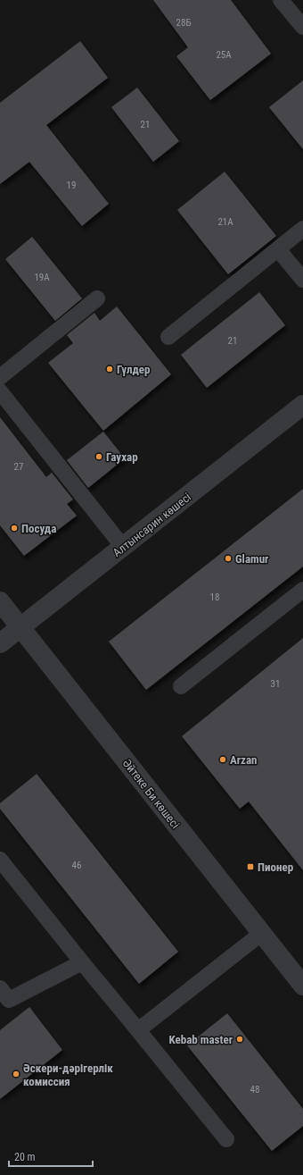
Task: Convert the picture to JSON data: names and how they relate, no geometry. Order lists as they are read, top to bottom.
{
  "streets": {
    "street": ["Алтынсарин көшесі", "Әйтеке Би көшесі"]
  },
  "crossings": [
    ["Алтынсарин көшесі", "Әйтеке Би көшесі"]
  ],
  "places": {
    "other": [
      "Гүлдер",
      "Гаухар",
      "Посуда",
      "Glamur",
      "Arzan",
      "Kebab master",
      "Әскери-дәрігерлік комиссия"
    ],
    "transit": ["Пионер"]
  },
  "house_numbers": [
    "28Б",
    "25А",
    "21",
    "19",
    "21А",
    "19А",
    "21",
    "27",
    "18",
    "31",
    "46",
    "48"
  ],
  "scale_bar": "20 m"
}
